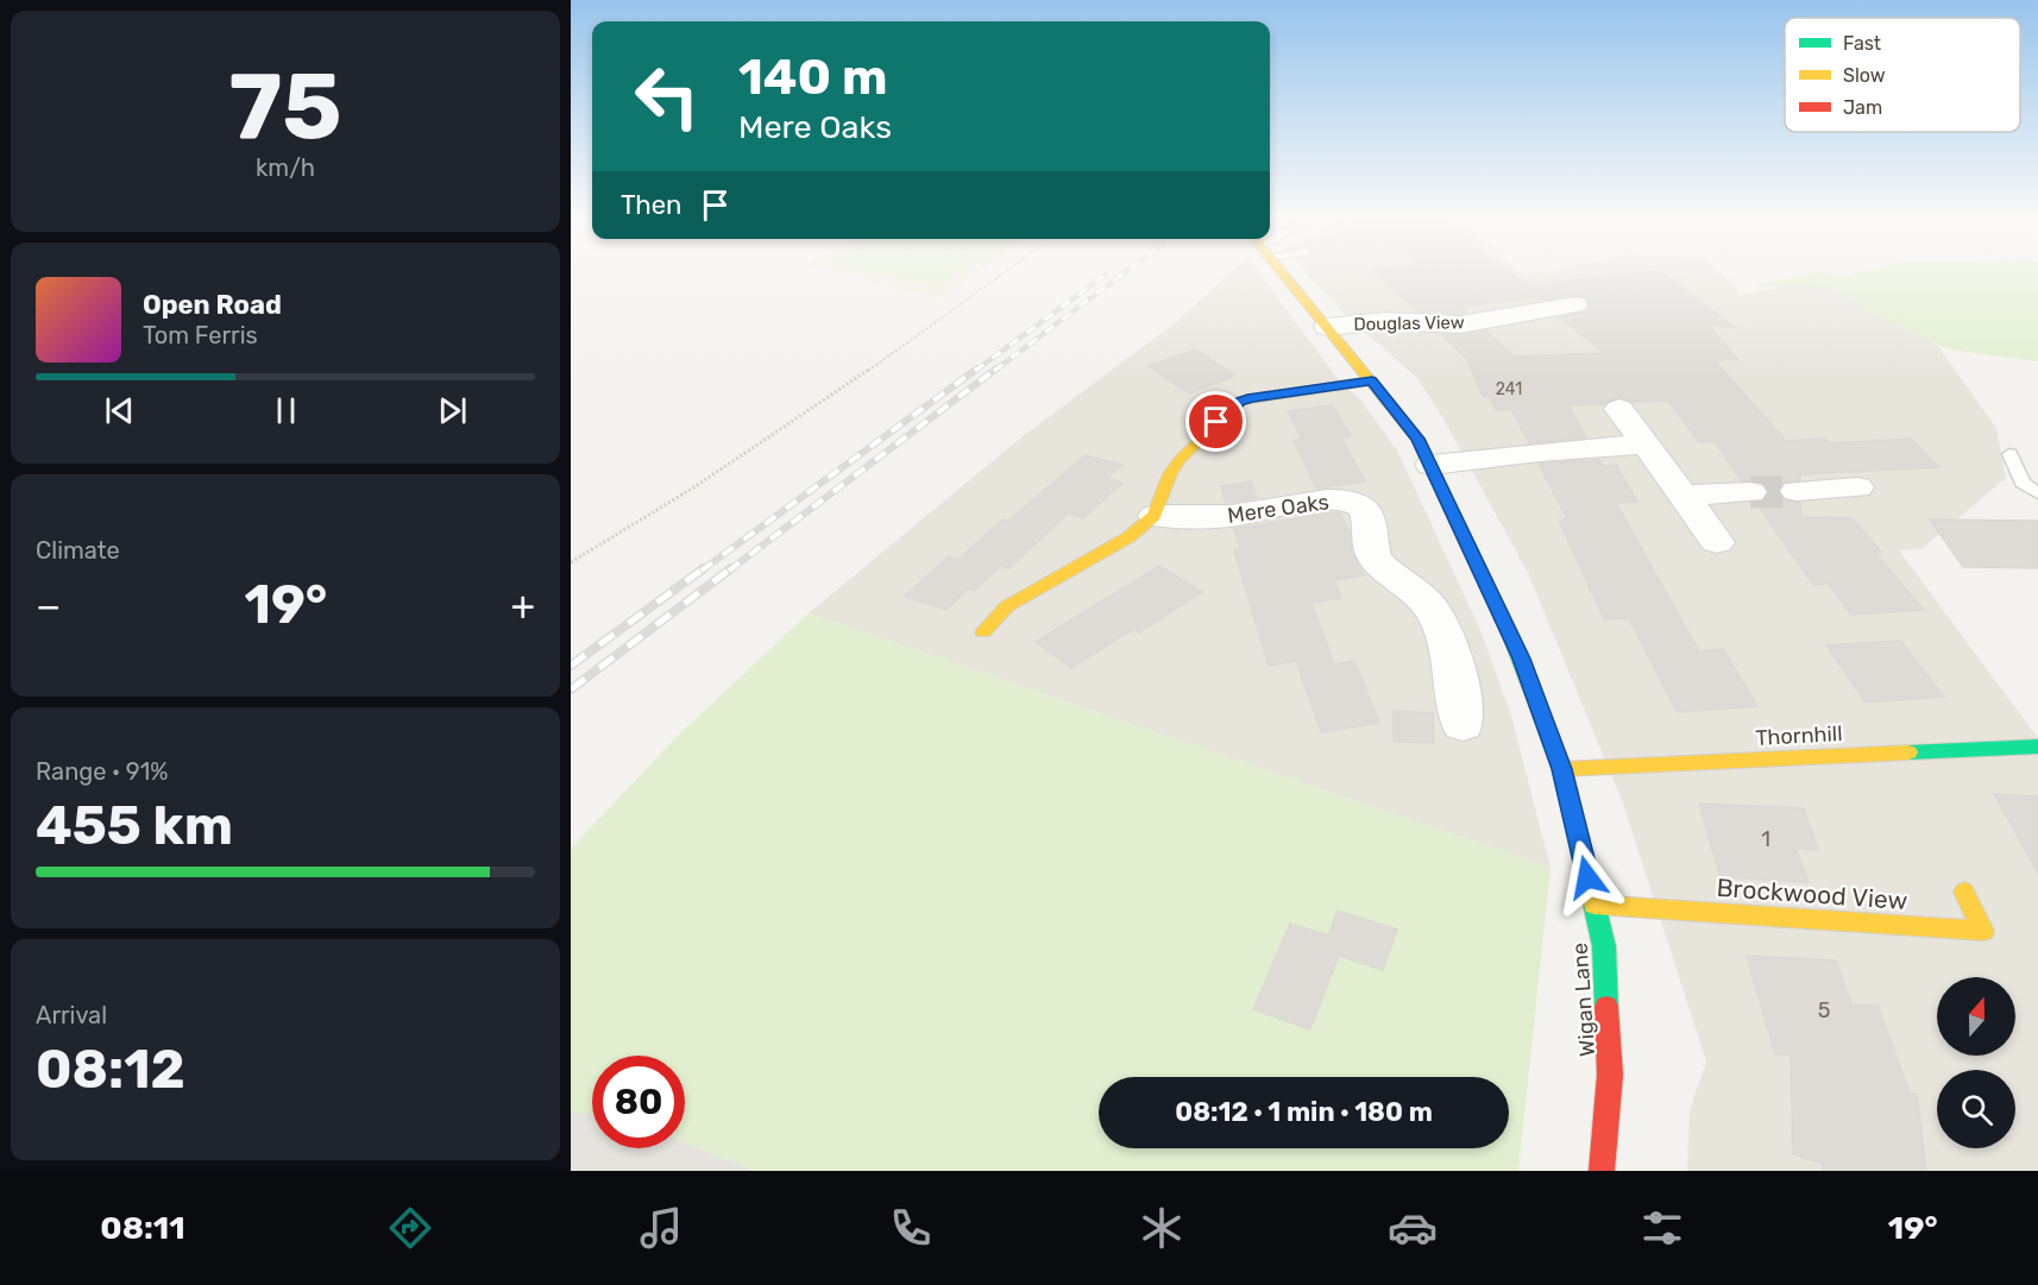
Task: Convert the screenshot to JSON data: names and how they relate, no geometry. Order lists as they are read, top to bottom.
{
  "streets": {
    "main road": ["Thornhill", "Brockwood View", "Wigan Lane"],
    "street": ["Douglas View", "Mere Oaks"]
  },
  "crossings": [
    ["Douglas View", "Wigan Lane"],
    ["Thornhill", "Wigan Lane"],
    ["Brockwood View", "Wigan Lane"]
  ],
  "house_numbers": ["241", "1", "5"],
  "legend": ["Fast", "Slow", "Jam"],
  "north": "top",
  "page": {
    "tile": [
      ["75", "km/h"],
      "Climate",
      ["Range · 91%", "455 km"],
      ["Arrival", "08:12"]
    ],
    "turn": ["140 m", "Mere Oaks"],
    "then": "Then",
    "song": ["Open Road", "Tom Ferris"],
    "heat": ["−", "19°", "+"],
    "limit": "80",
    "trip": "08:12 · 1 min · 180 m",
    "tabs": ["08:11", "19°"]
  }
}
